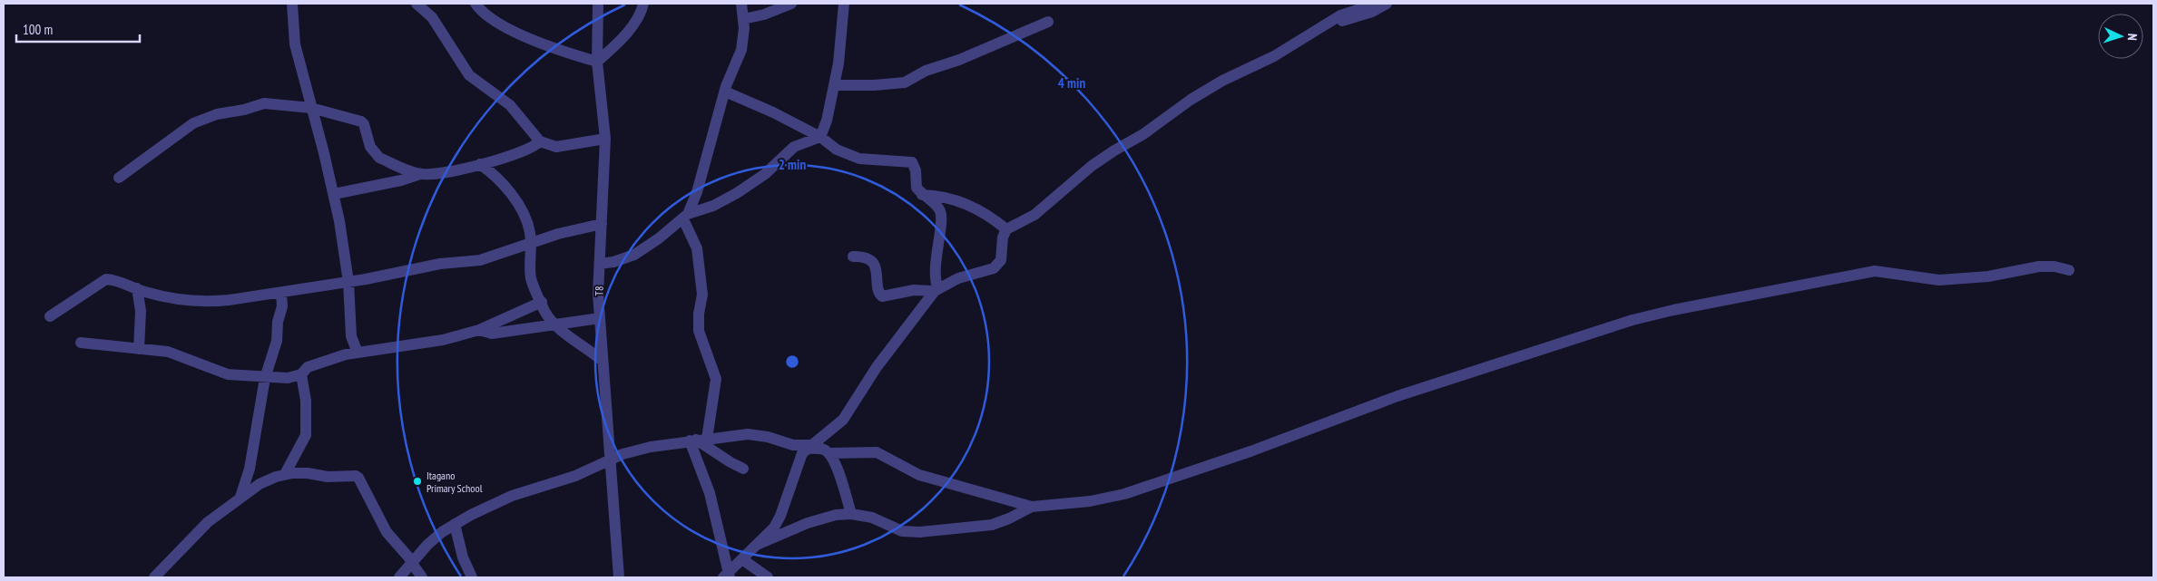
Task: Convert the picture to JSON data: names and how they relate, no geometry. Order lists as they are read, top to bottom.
{
  "streets": {
    "street": ["T8"]
  },
  "places": ["Itagano Primary School"],
  "scale_bar": "100 m",
  "north": "right",
  "rings": ["4 min", "2 min"]
}
